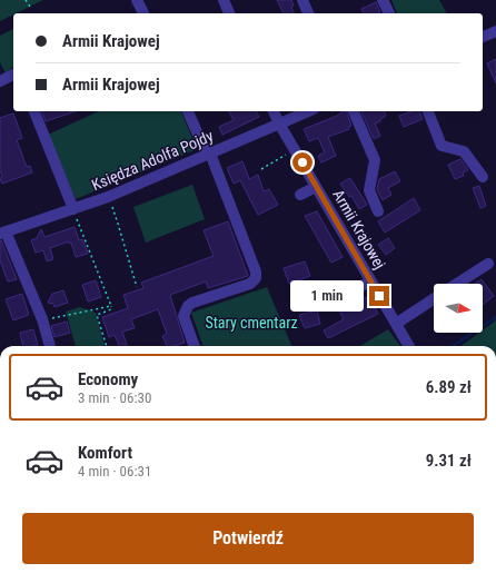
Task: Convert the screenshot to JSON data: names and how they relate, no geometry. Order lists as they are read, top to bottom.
{
  "streets": {
    "street": ["Księdza Adolfa Pojdy", "Armii Krajowej"]
  },
  "crossings": [
    ["Księdza Adolfa Pojdy", "Armii Krajowej"]
  ],
  "parks": ["Stary cmentarz"],
  "north": "right",
  "page": {
    "banner": ["Armii Krajowej", "Armii Krajowej"],
    "bubble": "1 min",
    "list": [
      {
        "name": "Economy",
        "note": "3 min · 06:30",
        "value": "6.89 zł"
      },
      {
        "name": "Komfort",
        "note": "4 min · 06:31",
        "value": "9.31 zł"
      }
    ],
    "buttons": "Potwierdź"
  }
}
